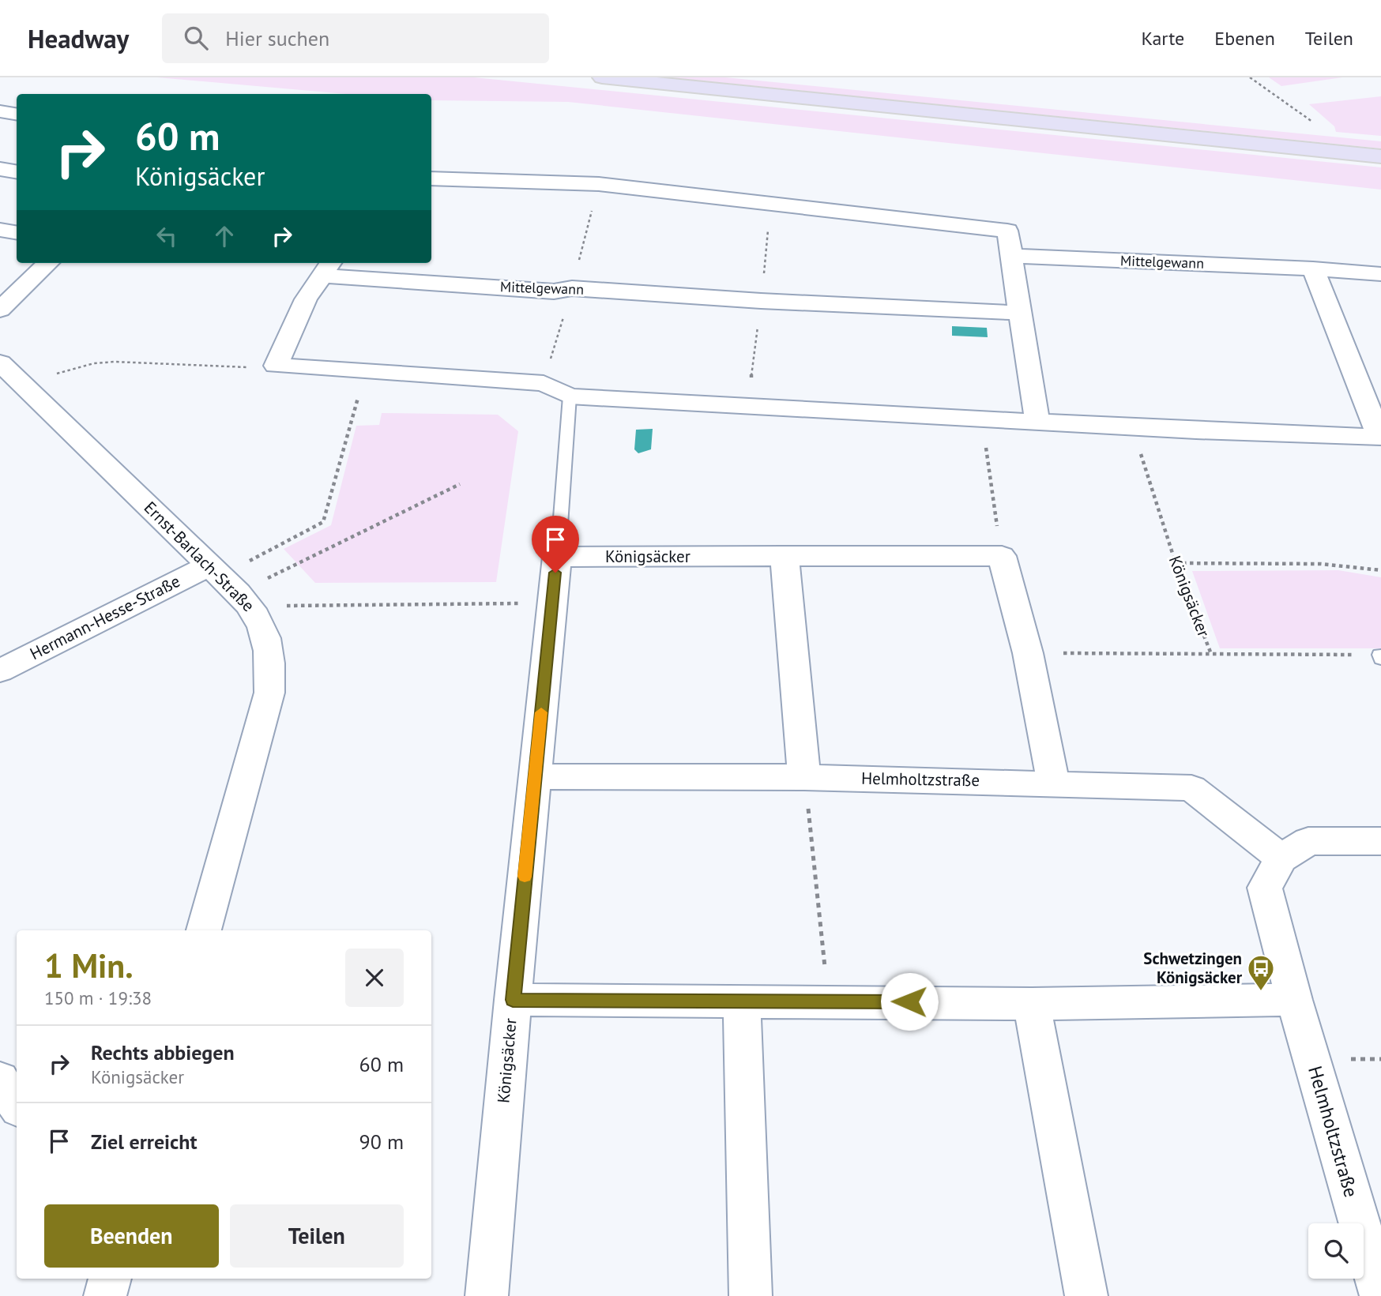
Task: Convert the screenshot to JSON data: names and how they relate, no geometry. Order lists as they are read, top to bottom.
{
  "streets": {
    "street": [
      "Mittelgewann",
      "Ernst-Barlach-Straße",
      "Königsäcker",
      "Hermann-Hesse-Straße",
      "Helmholtzstraße"
    ]
  },
  "crossings": [
    ["Ernst-Barlach-Straße", "Hermann-Hesse-Straße"],
    ["Königsäcker", "Helmholtzstraße"]
  ],
  "places": {
    "bus stop": ["Schwetzingen Königsäcker"]
  },
  "page": {
    "header": "Headway",
    "search": "Hier suchen",
    "nav": ["Karte", "Ebenen", "Teilen"],
    "turn": ["60 m", "Königsäcker"],
    "heading": ["1 Min.", "150 m · 19:38"],
    "list": [
      {
        "name": "Rechts abbiegen",
        "note": "Königsäcker",
        "value": "60 m"
      },
      {
        "name": "Ziel erreicht",
        "value": "90 m"
      }
    ],
    "buttons": ["Beenden", "Teilen"]
  }
}
